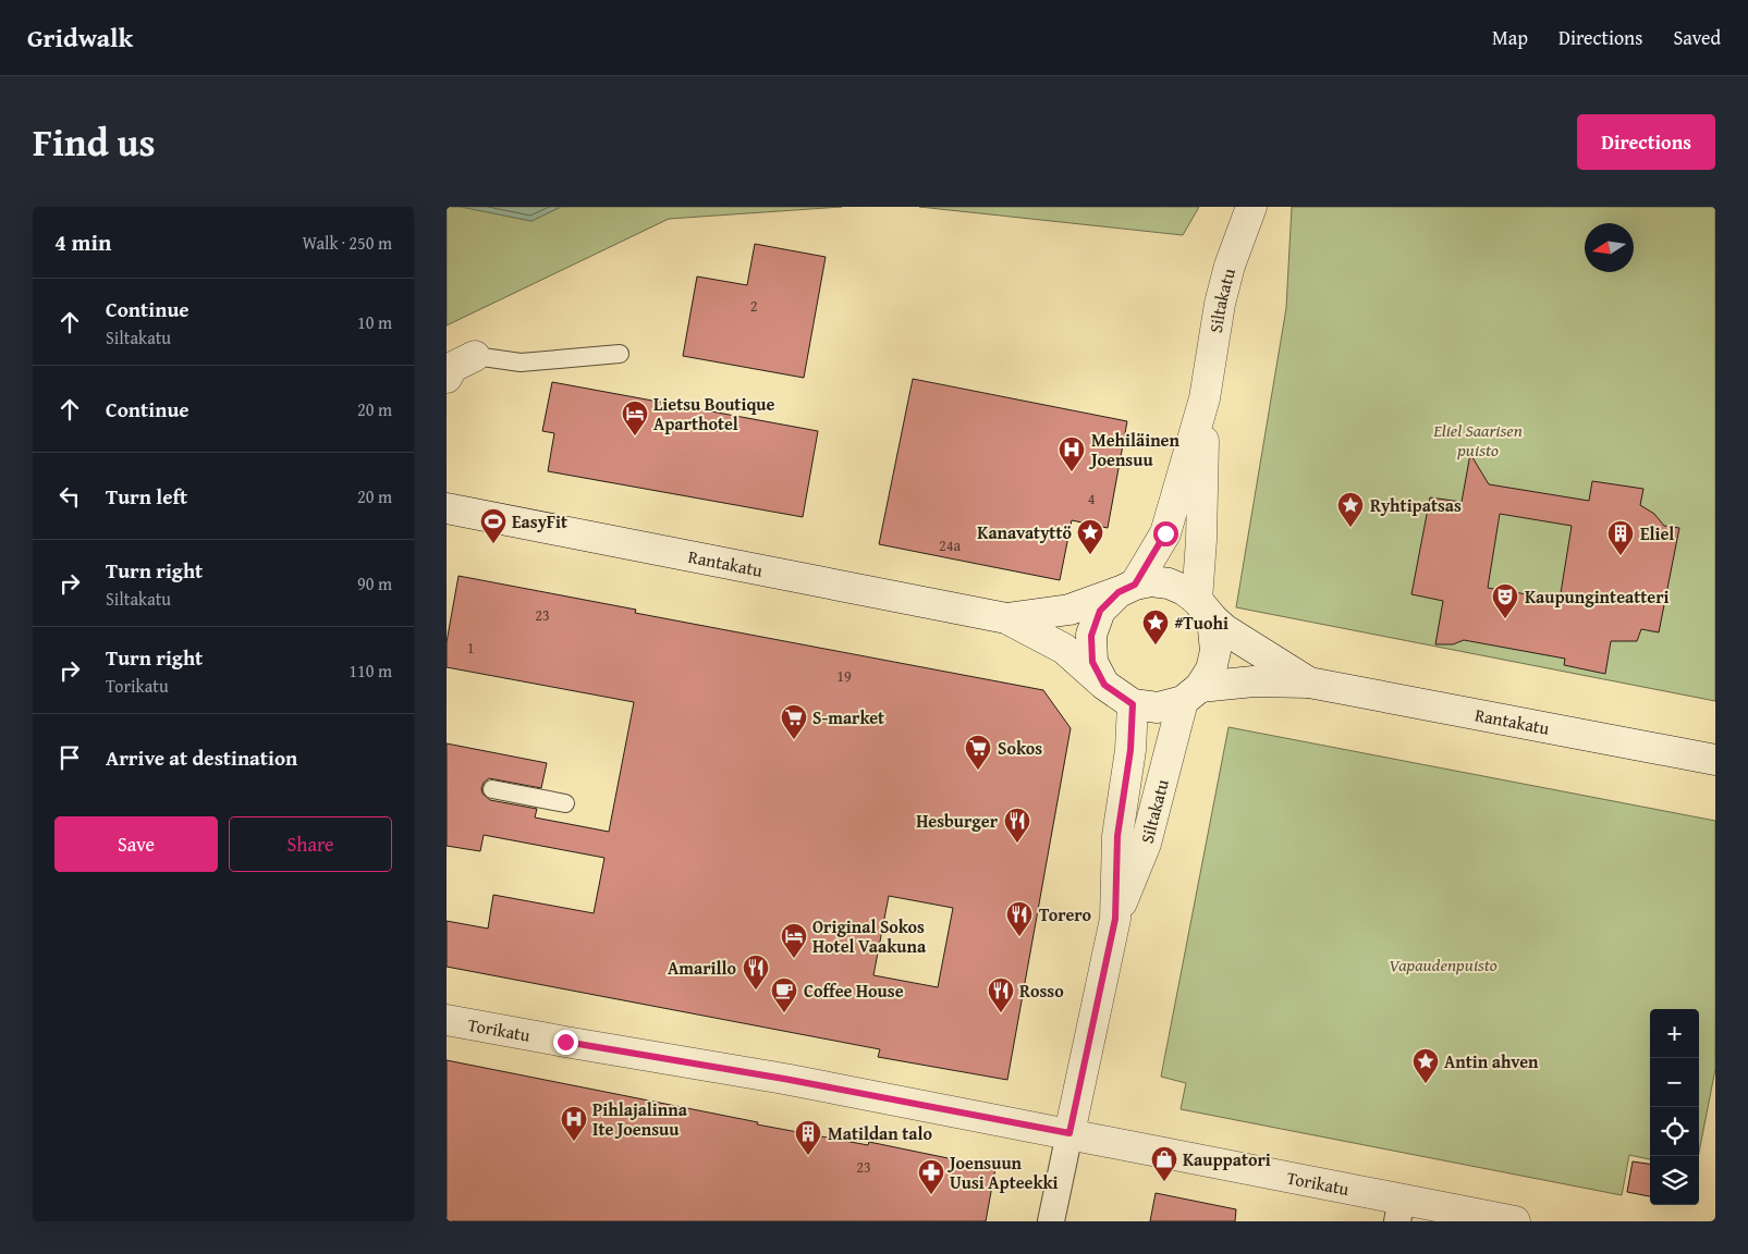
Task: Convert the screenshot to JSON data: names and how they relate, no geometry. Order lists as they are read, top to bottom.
{
  "streets": {
    "street": ["Siltakatu", "Rantakatu", "Torikatu"]
  },
  "crossings": [
    ["Siltakatu", "Rantakatu"],
    ["Siltakatu", "Torikatu"]
  ],
  "parks": ["Eliel Saarisen puisto", "Vapaudenpuisto"],
  "places": {
    "hotel": ["Lietsu Boutique Aparthotel", "Original Sokos Hotel Vaakuna"],
    "hospital": ["Mehiläinen Joensuu", "Pihlajalinna Ite Joensuu"],
    "place": [
      "Ryhtipatsas",
      "Kanavatyttö",
      "#Tuohi",
      "Antin ahven"
    ],
    "sports": ["EasyFit"],
    "building": ["Eliel", "Matildan talo"],
    "theatre": ["Kaupunginteatteri"],
    "supermarket": ["S-market", "Sokos"],
    "restaurant": [
      "Hesburger",
      "Torero",
      "Amarillo",
      "Rosso"
    ],
    "cafe": ["Coffee House"],
    "shop": ["Kauppatori"],
    "pharmacy": ["Joensuun Uusi Apteekki"]
  },
  "house_numbers": [
    "2",
    "4",
    "24a",
    "23",
    "1",
    "19",
    "23"
  ],
  "north": "left",
  "page": {
    "header": "Gridwalk",
    "nav": ["Map", "Directions", "Saved"],
    "title": "Find us",
    "buttons": [
      "Directions",
      ["Save", "Share"]
    ],
    "heading": ["4 min", "Walk · 250 m"],
    "list": [
      ["Continue", "Siltakatu", "10 m"],
      ["Continue", "20 m"],
      ["Turn left", "20 m"],
      ["Turn right", "Siltakatu", "90 m"],
      ["Turn right", "Torikatu", "110 m"],
      "Arrive at destination"
    ],
    "map_buttons": ["+", "−"]
  }
}
